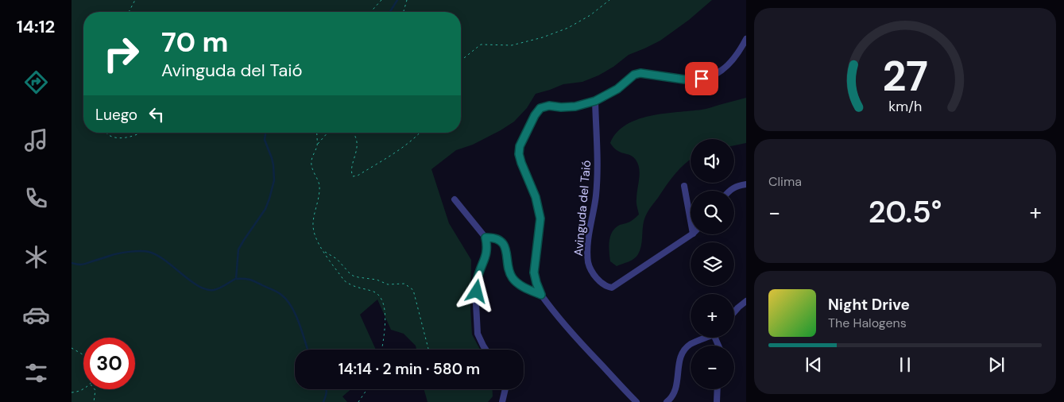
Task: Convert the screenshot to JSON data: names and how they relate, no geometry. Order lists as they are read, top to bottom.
{
  "streets": {
    "street": ["Avinguda del Taió"]
  },
  "page": {
    "tabs": "14:12",
    "turn": ["70 m", "Avinguda del Taió"],
    "then": "Luego",
    "map_buttons": ["+", "−"],
    "tile": "Clima",
    "heat": ["−", "20.5°", "+"],
    "song": ["Night Drive", "The Halogens"],
    "limit": "30",
    "trip": "14:14 · 2 min · 580 m",
    "gauge": ["27", "km/h"]
  }
}
